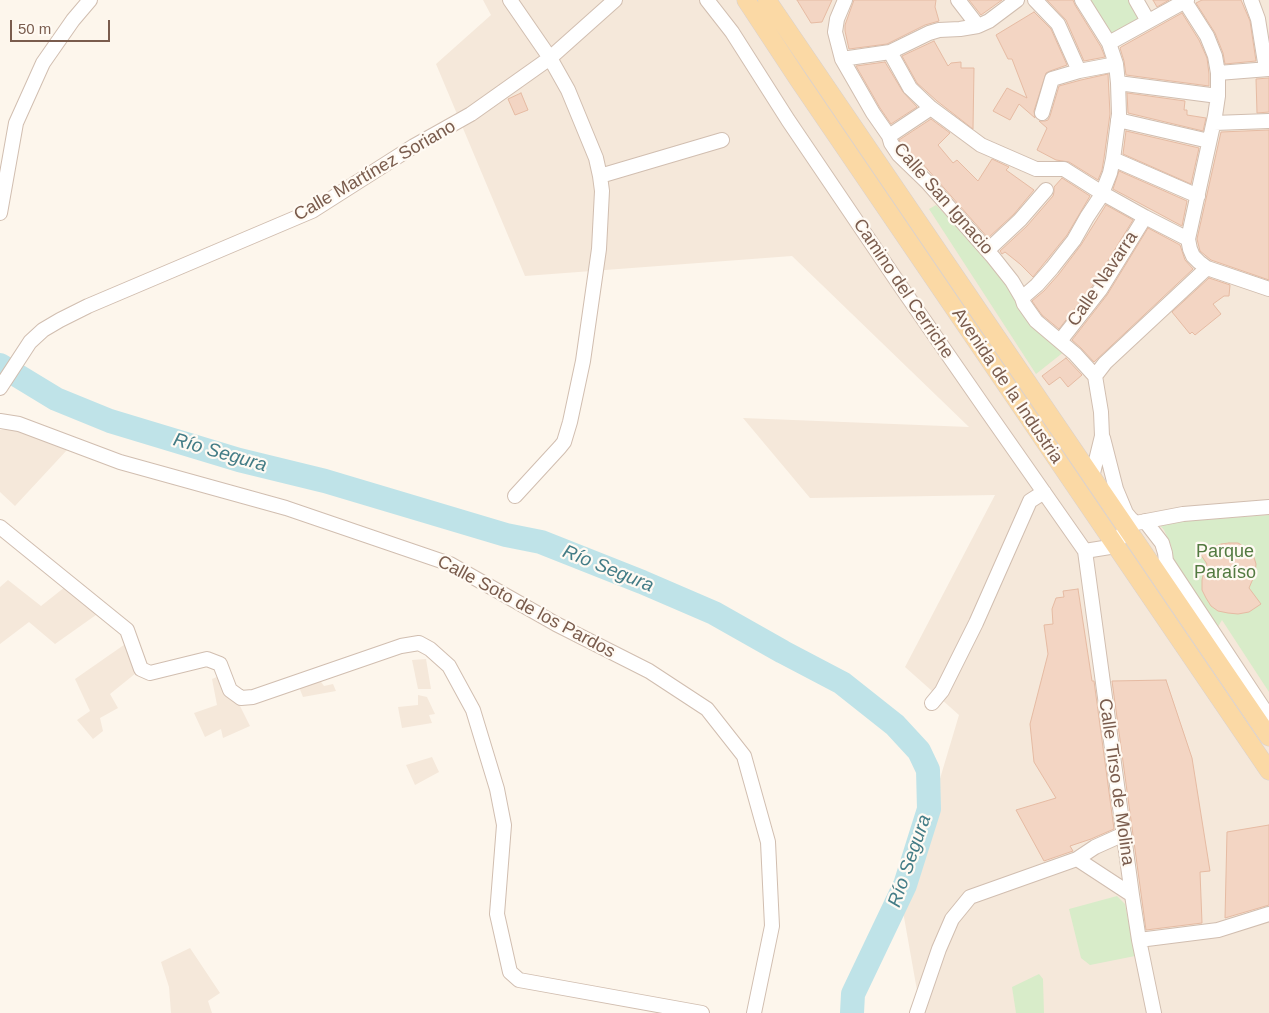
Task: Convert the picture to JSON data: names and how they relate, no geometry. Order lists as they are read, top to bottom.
{
  "streets": {
    "main road": ["Avenida de la Industria"],
    "street": [
      "Calle Martínez Soriano",
      "Calle San Ignacio",
      "Calle Navarra",
      "Camino del Cerriche",
      "Calle Soto de los Pardos",
      "Calle Tirso de Molina"
    ]
  },
  "crossings": [
    ["Calle San Ignacio", "Calle Navarra"],
    ["Camino del Cerriche", "Calle Tirso de Molina"]
  ],
  "water": ["Río Segura"],
  "parks": ["Parque Paraíso"],
  "scale_bar": "50 m"
}
